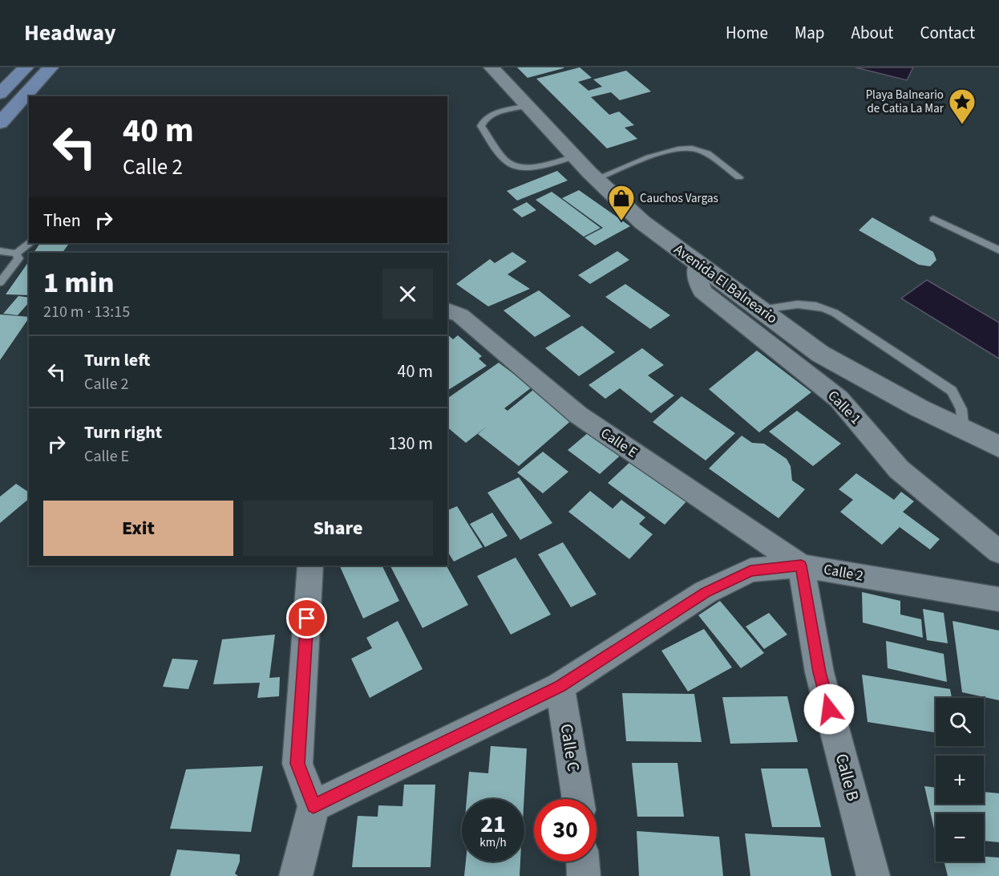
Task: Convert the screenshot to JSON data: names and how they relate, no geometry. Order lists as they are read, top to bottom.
{
  "streets": {
    "street": [
      "Avenida El Balneario",
      "Calle 1",
      "Calle E",
      "Calle 2",
      "Calle C",
      "Calle B"
    ]
  },
  "crossings": [
    ["Avenida El Balneario", "Calle 1"],
    ["Calle E", "Calle 2"],
    ["Calle E", "Calle B"],
    ["Calle 2", "Calle C"],
    ["Calle 2", "Calle B"]
  ],
  "places": {
    "place": ["Playa Balneario de Catia La Mar"],
    "shop": ["Cauchos Vargas"]
  },
  "page": {
    "header": "Headway",
    "nav": [
      "Home",
      "Map",
      "About",
      "Contact"
    ],
    "turn": ["40 m", "Calle 2"],
    "then": "Then",
    "heading": ["1 min", "210 m · 13:15"],
    "list": [
      {
        "name": "Turn left",
        "note": "Calle 2",
        "value": "40 m"
      },
      {
        "name": "Turn right",
        "note": "Calle E",
        "value": "130 m"
      }
    ],
    "buttons": ["Exit", "Share"],
    "map_buttons": ["+", "−"],
    "speed": "21 km/h",
    "limit": "30"
  }
}
